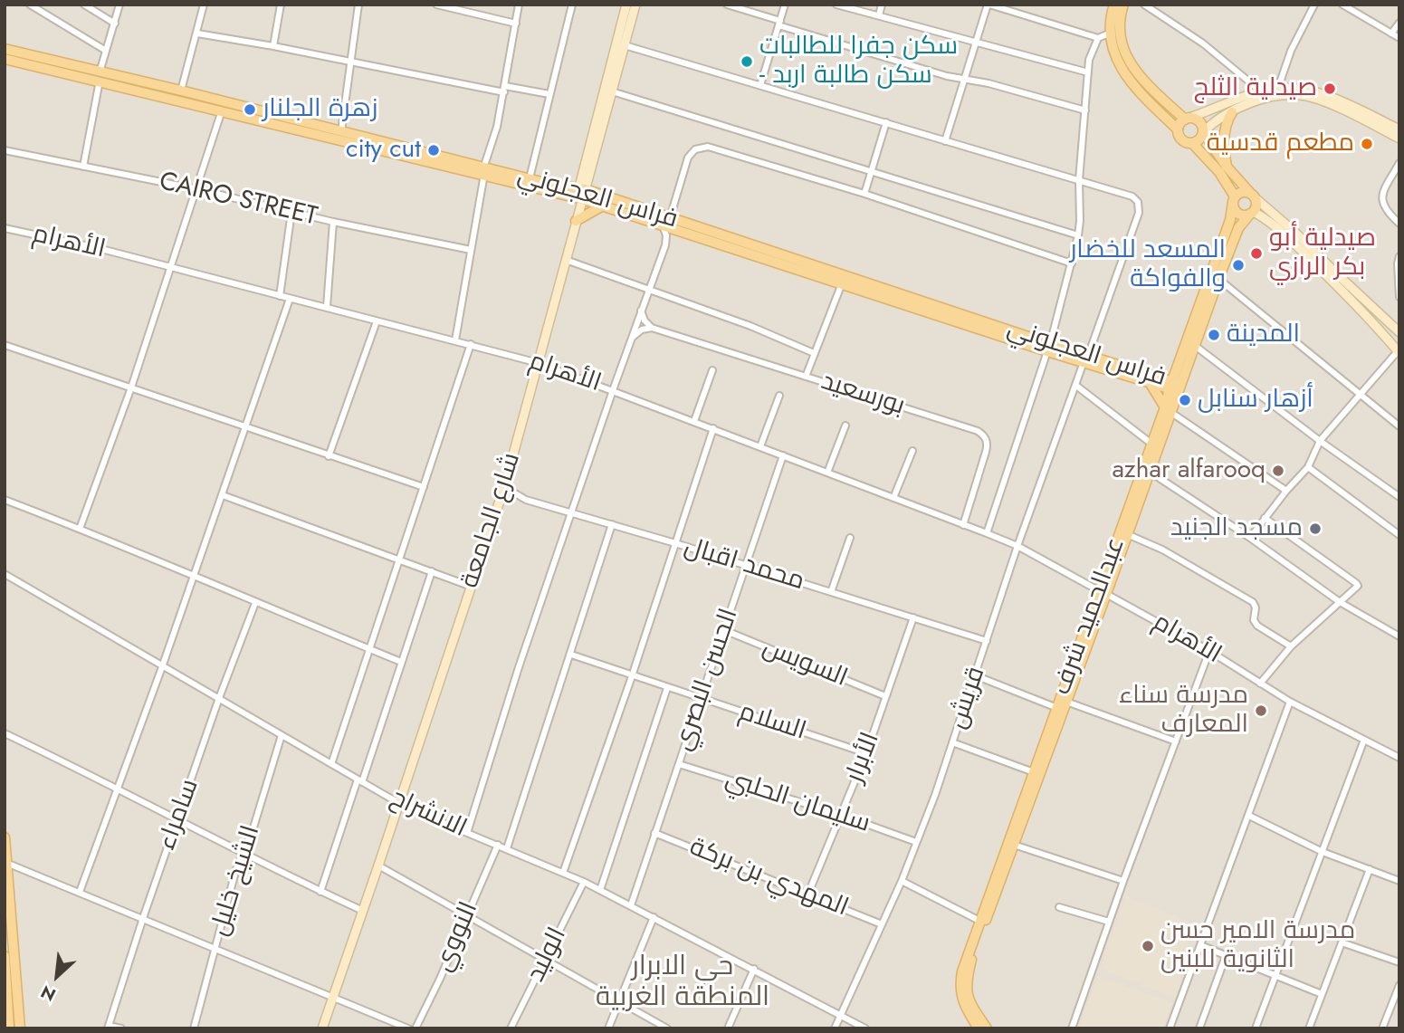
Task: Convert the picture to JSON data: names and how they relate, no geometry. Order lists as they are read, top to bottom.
{
  "streets": {
    "main road": ["فراس العجلوني", "شارع الجامعة", "عبدالحميد شرف"],
    "street": [
      "CAIRO STREET",
      "الأهرام",
      "بورسعيد",
      "محمد اقبال",
      "السويس",
      "الحسن البصري",
      "قريش",
      "السلام",
      "الأبرار",
      "سليمان الحلبي",
      "الانشراح",
      "سامراء",
      "المهدي بن بركة",
      "الشيخ خليل",
      "النووي",
      "الوليد"
    ]
  },
  "crossings": [
    ["فراس العجلوني", "شارع الجامعة"],
    ["فراس العجلوني", "عبدالحميد شرف"],
    ["فراس العجلوني", "قريش"],
    ["الأهرام", "بورسعيد"],
    ["الأهرام", "شارع الجامعة"],
    ["الأهرام", "عبدالحميد شرف"],
    ["الأهرام", "الحسن البصري"],
    ["الأهرام", "قريش"],
    ["شارع الجامعة", "محمد اقبال"],
    ["شارع الجامعة", "الانشراح"],
    ["محمد اقبال", "الحسن البصري"],
    ["محمد اقبال", "قريش"],
    ["محمد اقبال", "الأبرار"],
    ["السويس", "الحسن البصري"],
    ["السويس", "الأبرار"],
    ["الحسن البصري", "السلام"],
    ["الحسن البصري", "سليمان الحلبي"],
    ["الحسن البصري", "الانشراح"],
    ["الحسن البصري", "المهدي بن بركة"],
    ["قريش", "سليمان الحلبي"],
    ["قريش", "الانشراح"],
    ["قريش", "المهدي بن بركة"],
    ["السلام", "الأبرار"],
    ["الأبرار", "سليمان الحلبي"],
    ["الأبرار", "المهدي بن بركة"],
    ["الانشراح", "سامراء"],
    ["الانشراح", "الشيخ خليل"],
    ["الانشراح", "النووي"],
    ["الانشراح", "الوليد"]
  ],
  "districts": ["حي الابرار المنطقة الغربية"],
  "places": [
    "سكن جفرا للطالبات - سكن طالبة اربد",
    "صيدلية الثلج",
    "زهرة الجلنار",
    "مطعم قدسية",
    "city cut",
    "صيدلية أبو بكر الرازي",
    "المسعد للخضار والفواكة",
    "المدينة",
    "أزهار سنابل",
    "azhar alfarooq",
    "مسجد الجنيد",
    "مدرسة سناء المعارف",
    "مدرسة الامير حسن الثانوية للبنين"
  ],
  "north": "bottom left"
}
